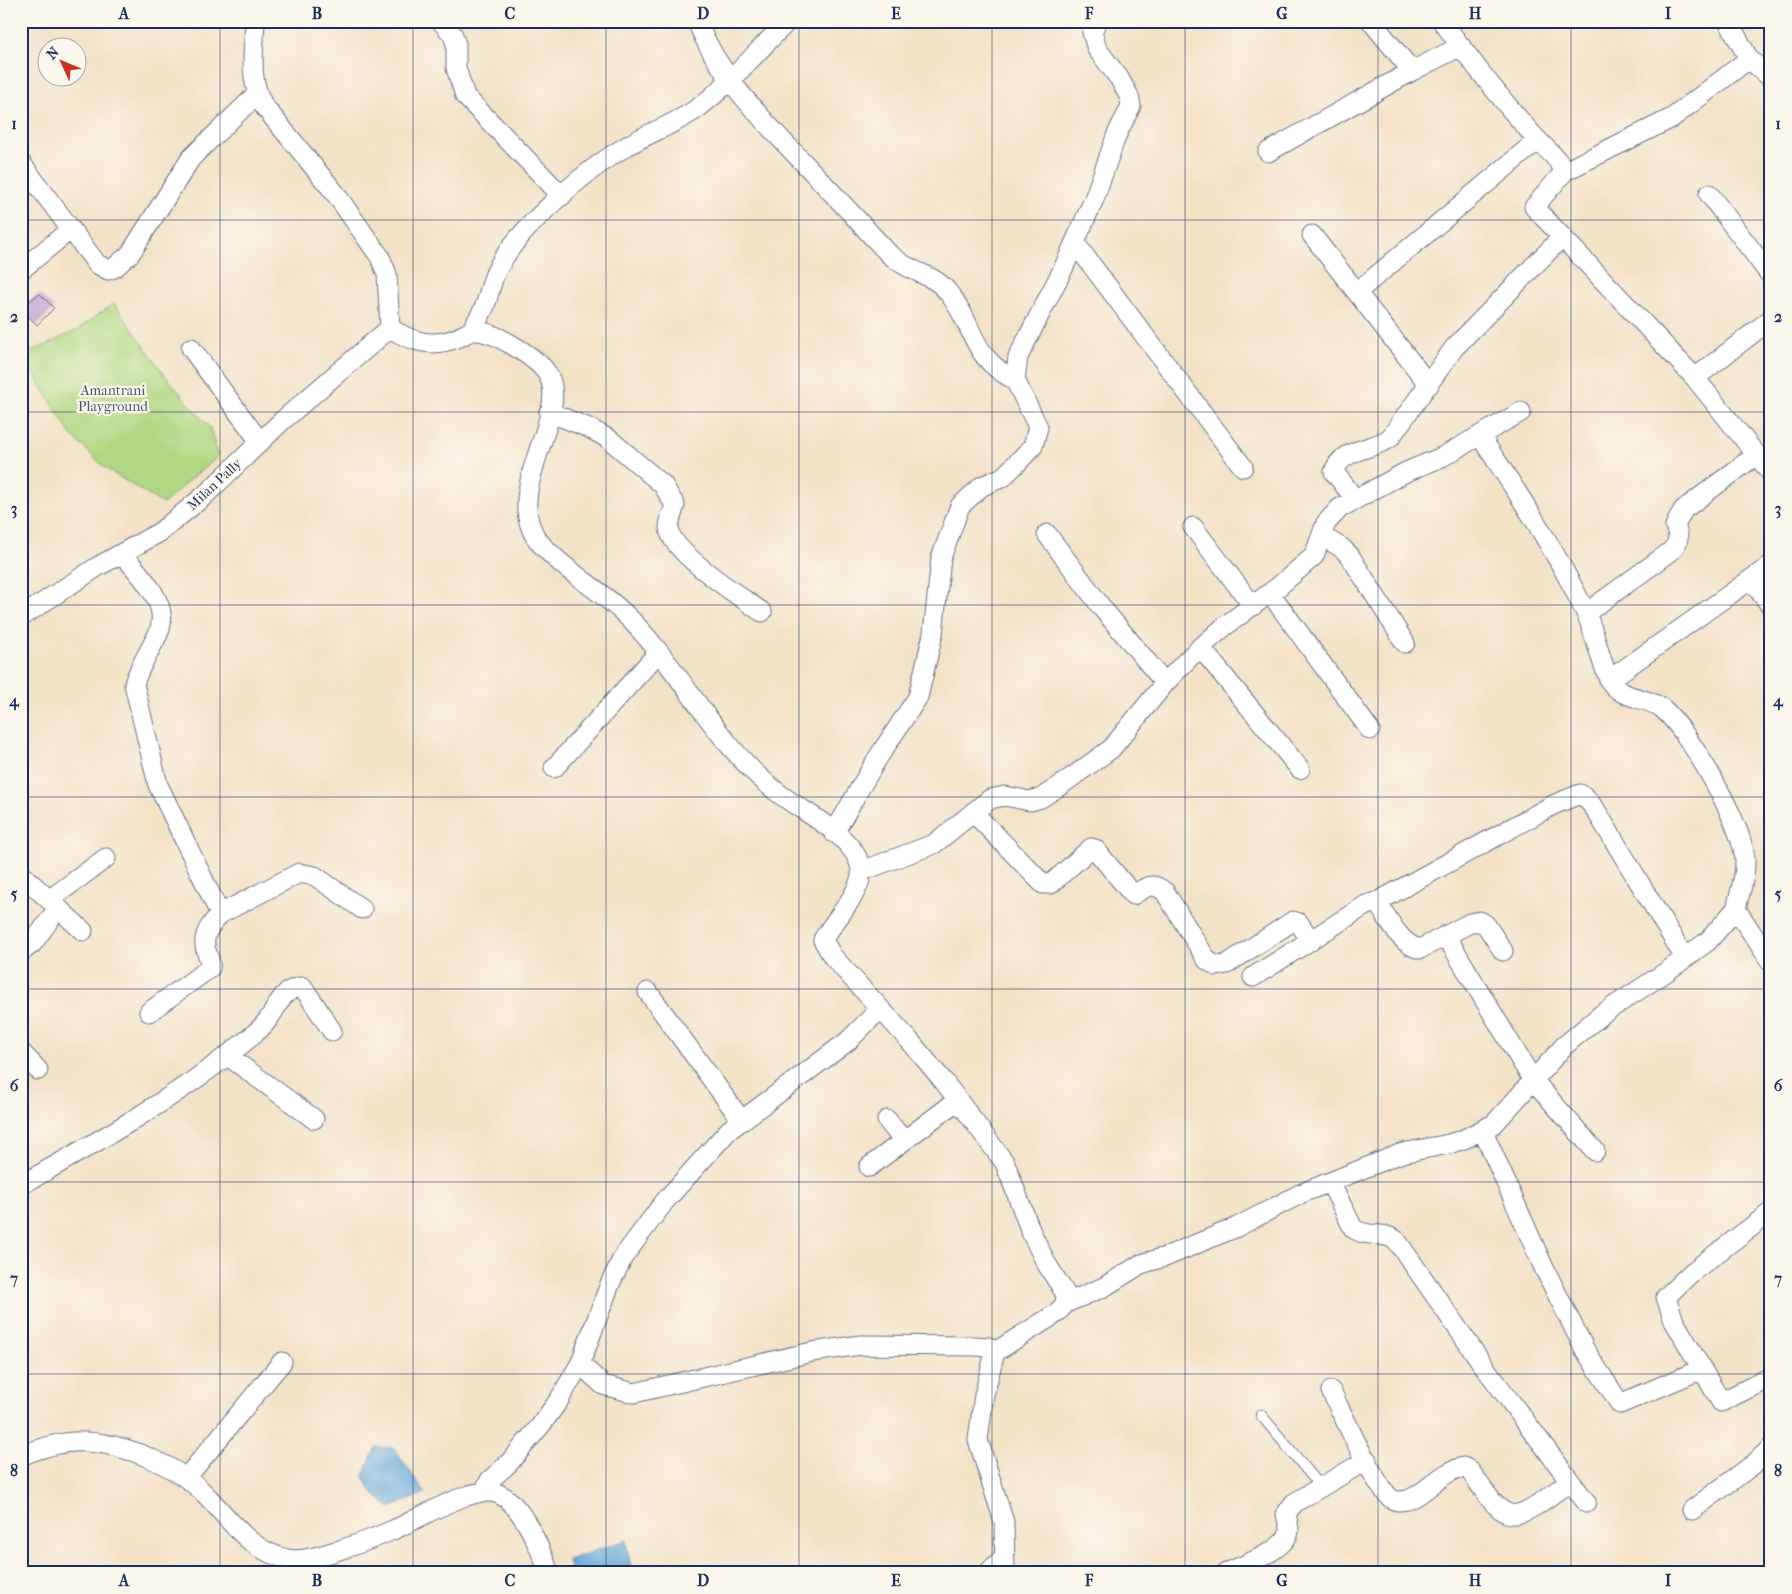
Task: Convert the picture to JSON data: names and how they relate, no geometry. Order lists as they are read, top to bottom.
{
  "streets": {
    "street": ["Milan Pally"]
  },
  "parks": ["Amantrani Playground"],
  "north": "top left",
  "grid": {
    "columns": [
      "A",
      "B",
      "C",
      "D",
      "E",
      "F",
      "G",
      "H",
      "I"
    ],
    "rows": [
      "1",
      "2",
      "3",
      "4",
      "5",
      "6",
      "7",
      "8"
    ]
  }
}
